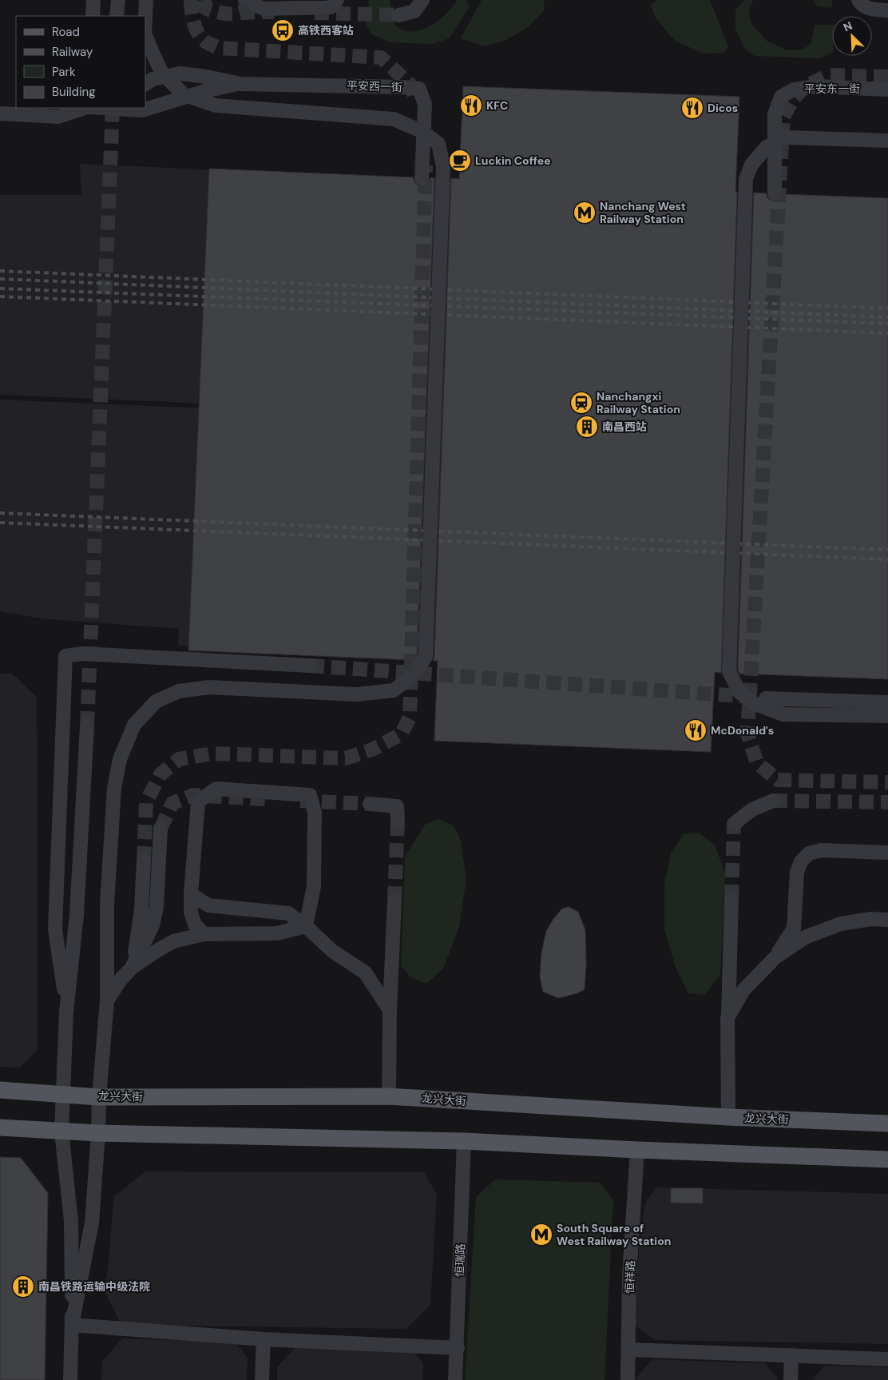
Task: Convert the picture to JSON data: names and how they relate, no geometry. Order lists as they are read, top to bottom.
{
  "streets": {
    "main road": ["龙兴大街"],
    "street": [
      "平安西一街",
      "平安东一街",
      "恒瑞路",
      "恒祥路"
    ]
  },
  "places": {
    "bus stop": ["高铁西客站"],
    "restaurant": ["KFC", "Dicos", "McDonald's"],
    "cafe": ["Luckin Coffee"],
    "metro station": ["Nanchang West Railway Station", "South Square of West Railway Station"],
    "station": ["Nanchangxi Railway Station"],
    "building": ["南昌西站", "南昌铁路运输中级法院"]
  },
  "legend": [
    "Road",
    "Railway",
    "Park",
    "Building"
  ],
  "north": "top left"
}
